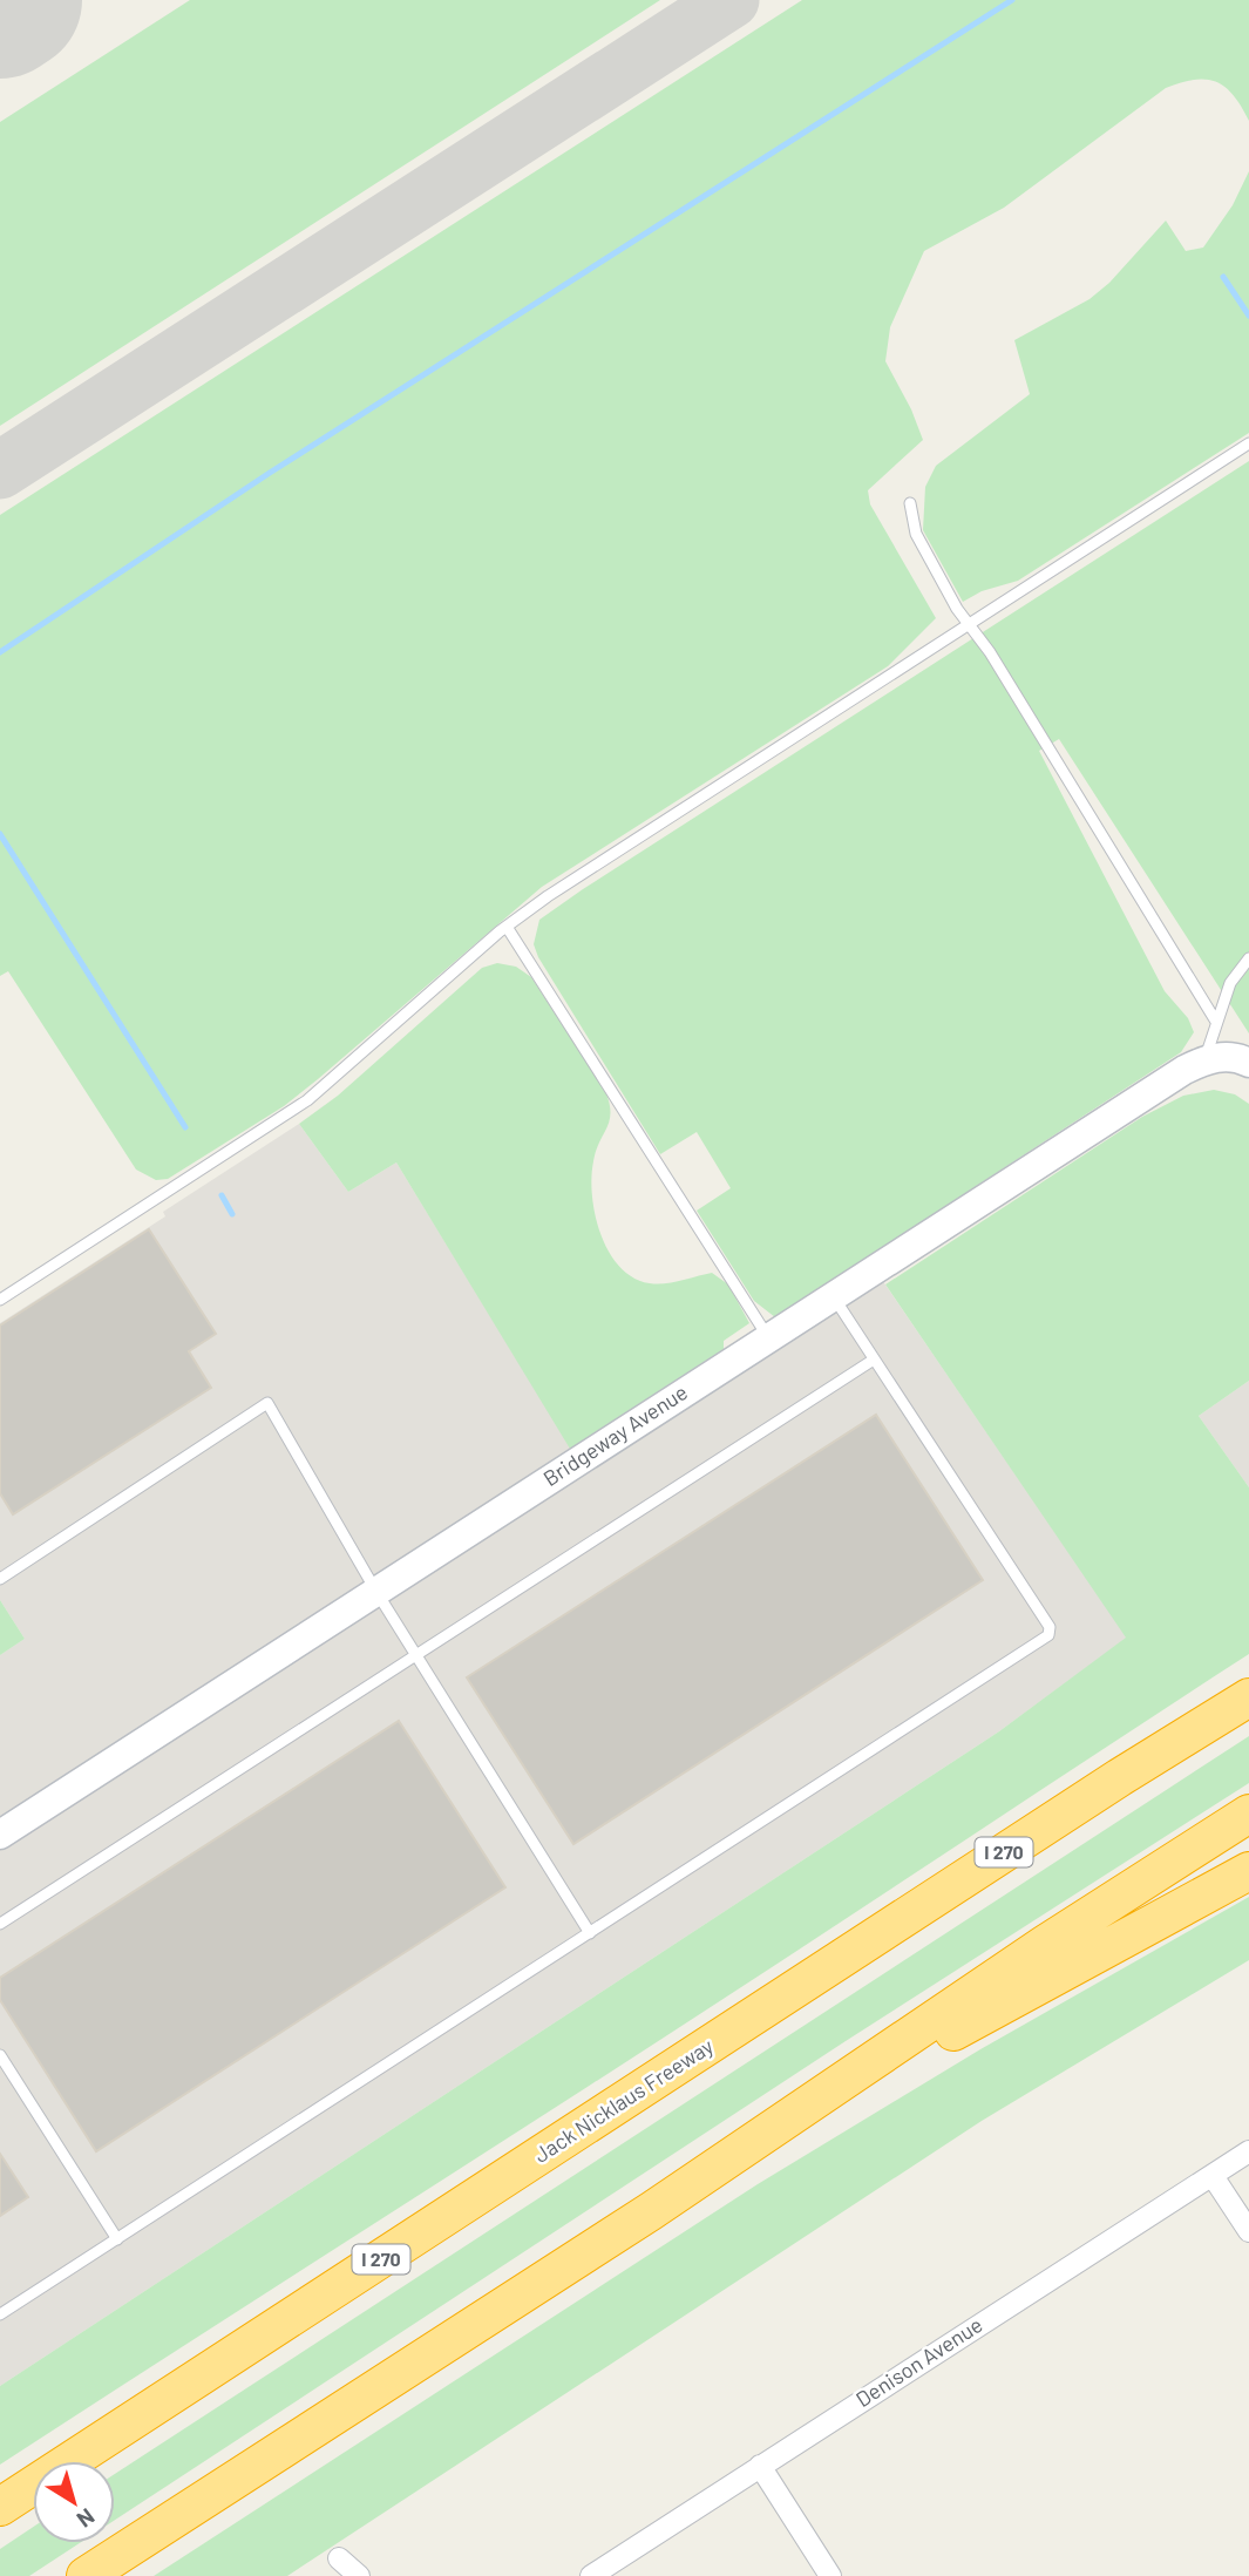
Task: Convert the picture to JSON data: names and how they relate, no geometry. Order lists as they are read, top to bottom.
{
  "streets": {
    "highway": ["I 270", "Jack Nicklaus Freeway"],
    "street": ["Bridgeway Avenue", "Denison Avenue"]
  },
  "north": "bottom right"
}
